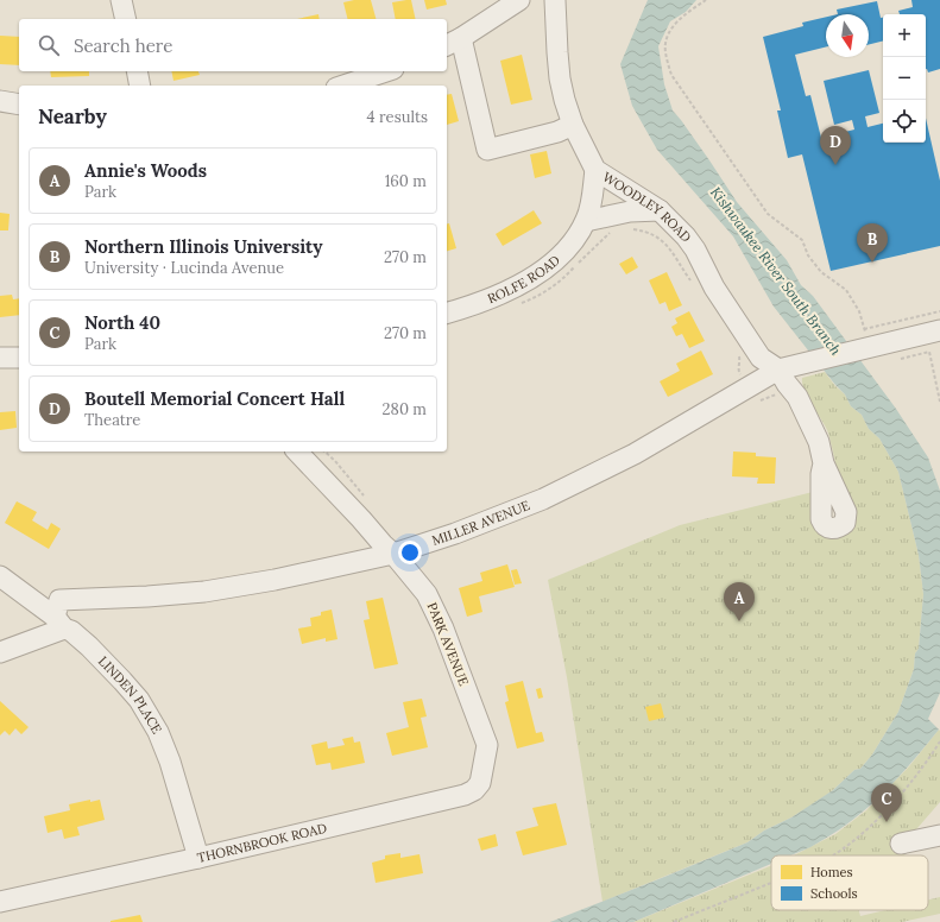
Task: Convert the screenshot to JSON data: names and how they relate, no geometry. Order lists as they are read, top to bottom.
{
  "streets": {
    "street": [
      "WOODLEY ROAD",
      "ROLFE ROAD",
      "MILLER AVENUE",
      "PARK AVENUE",
      "LINDEN PLACE",
      "THORNBROOK ROAD"
    ]
  },
  "crossings": [
    ["WOODLEY ROAD", "ROLFE ROAD"],
    ["WOODLEY ROAD", "MILLER AVENUE"],
    ["MILLER AVENUE", "PARK AVENUE"],
    ["MILLER AVENUE", "LINDEN PLACE"],
    ["PARK AVENUE", "THORNBROOK ROAD"],
    ["LINDEN PLACE", "THORNBROOK ROAD"]
  ],
  "water": ["Kishwaukee River South Branch"],
  "legend": ["Homes", "Schools"],
  "north": "bottom",
  "page": {
    "map_buttons": ["+", "−"],
    "search": "Search here",
    "heading": ["Nearby", "4 results"],
    "pins": [
      "D",
      "B",
      "A",
      "C"
    ],
    "list": [
      {
        "mark": "A",
        "name": "Annie's Woods",
        "note": "Park",
        "value": "160 m"
      },
      {
        "mark": "B",
        "name": "Northern Illinois University",
        "note": "University · Lucinda Avenue",
        "value": "270 m"
      },
      {
        "mark": "C",
        "name": "North 40",
        "note": "Park",
        "value": "270 m"
      },
      {
        "mark": "D",
        "name": "Boutell Memorial Concert Hall",
        "note": "Theatre",
        "value": "280 m"
      }
    ]
  }
}
